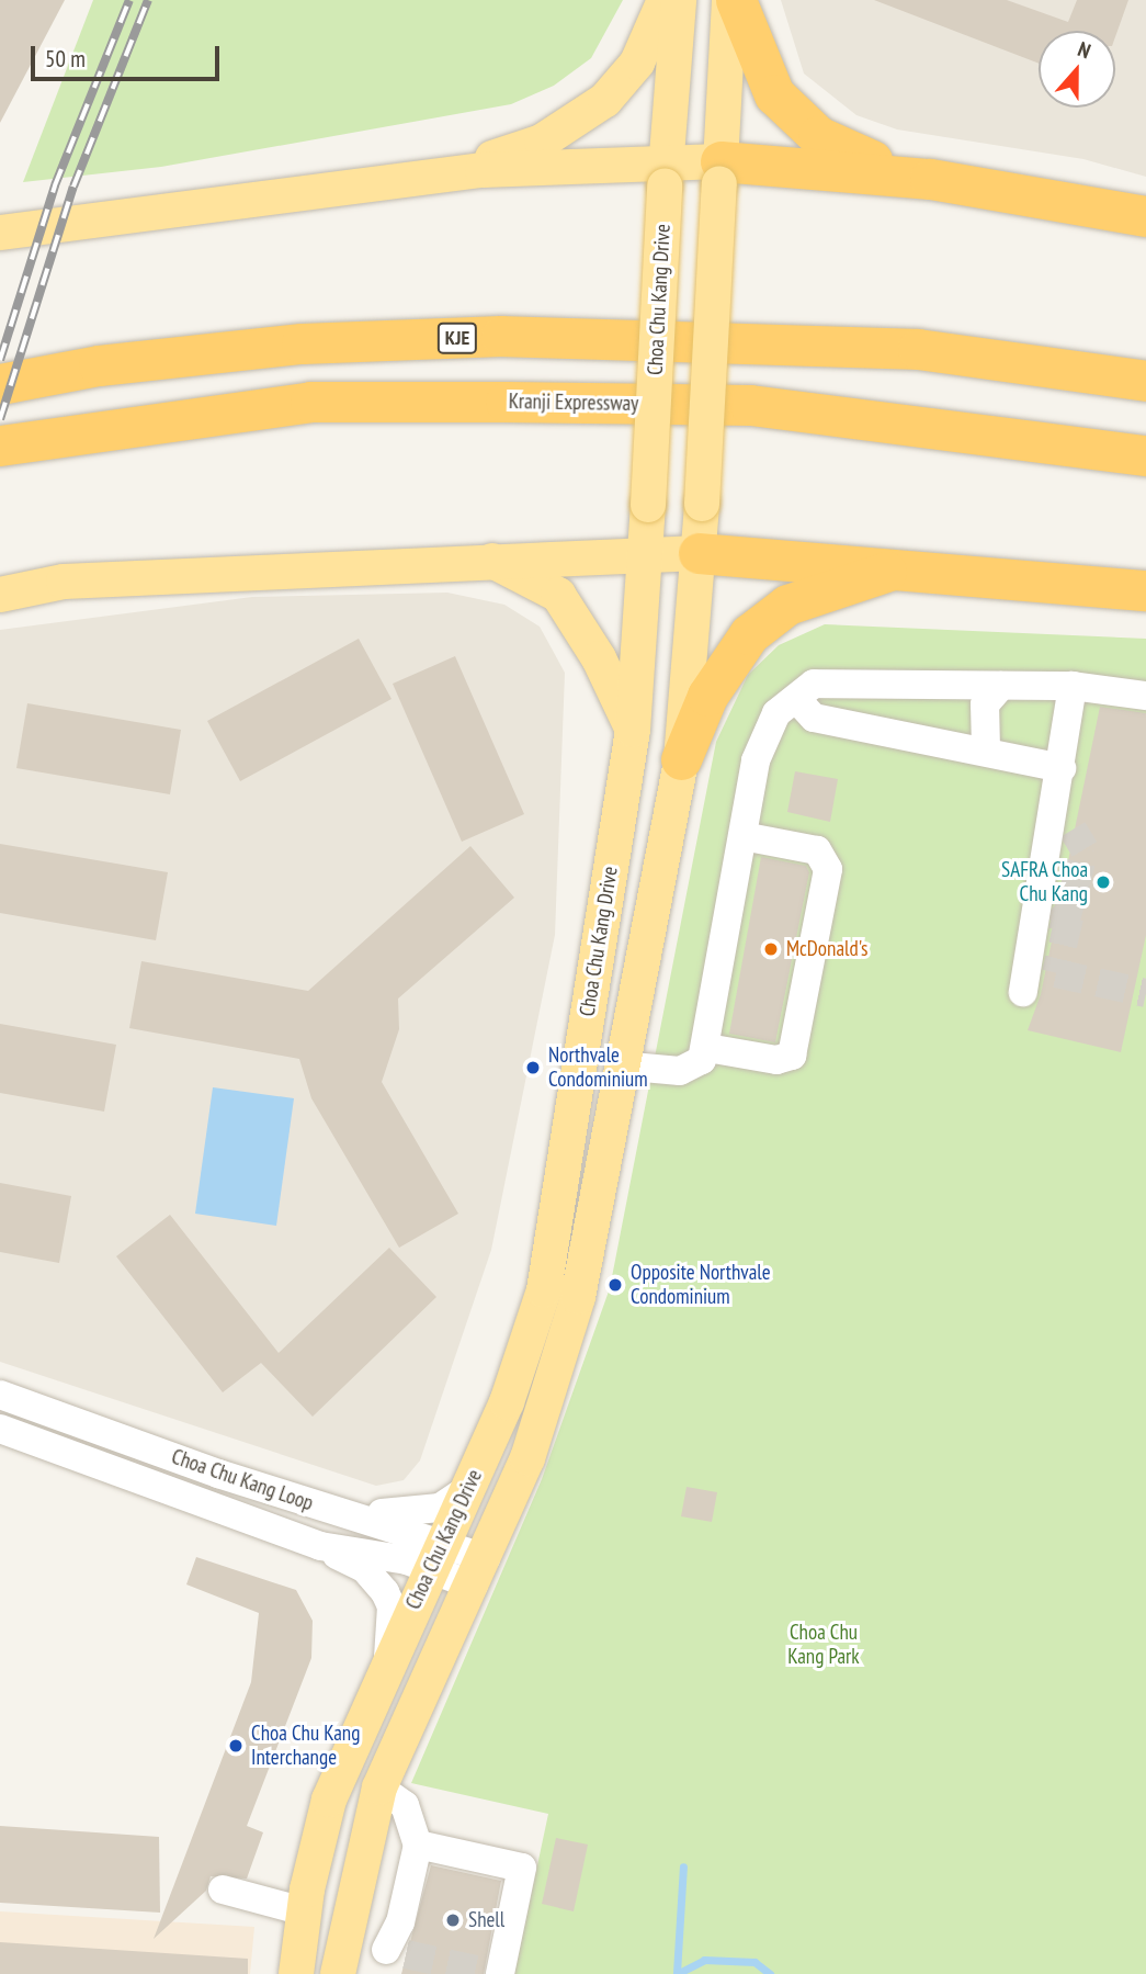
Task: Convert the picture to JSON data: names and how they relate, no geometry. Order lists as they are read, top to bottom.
{
  "streets": {
    "highway": ["KJE", "Kranji Expressway"],
    "main road": ["Choa Chu Kang Drive"],
    "street": ["Choa Chu Kang Loop"]
  },
  "crossings": [
    ["Choa Chu Kang Drive", "Choa Chu Kang Loop"]
  ],
  "parks": ["Choa Chu Kang Park"],
  "places": [
    "SAFRA Choa Chu Kang",
    "McDonald's",
    "Northvale Condominium",
    "Opposite Northvale Condominium",
    "Choa Chu Kang Interchange",
    "Shell"
  ],
  "scale_bar": "50 m",
  "north": "top"
}
